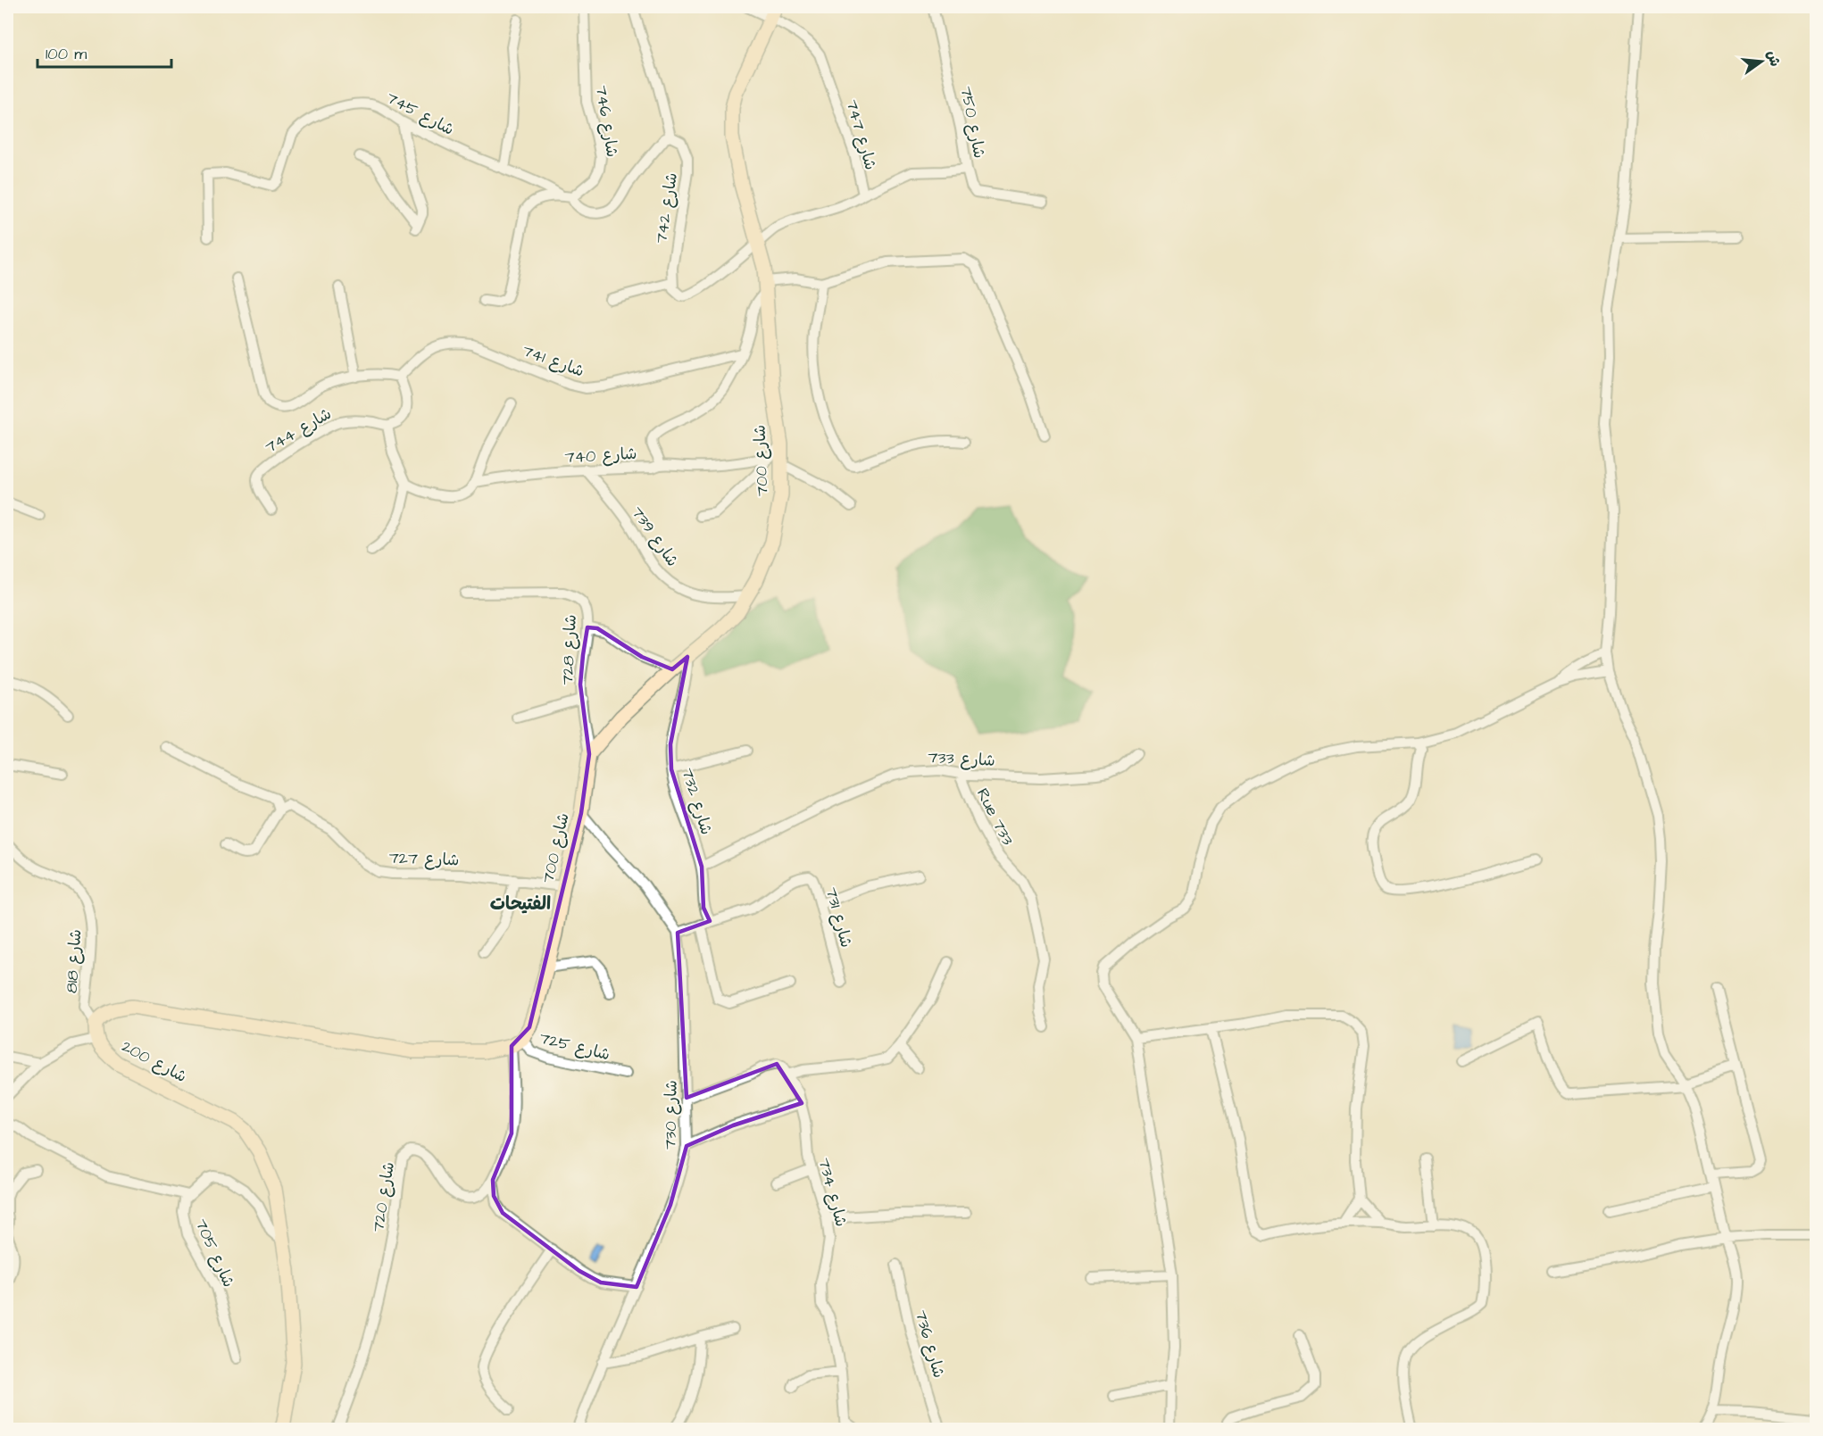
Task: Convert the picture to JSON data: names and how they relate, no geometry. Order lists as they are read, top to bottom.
{
  "streets": {
    "main road": ["شارع 700", "شارع 200"],
    "street": [
      "شارع 745",
      "شارع 746",
      "شارع 750",
      "شارع 747",
      "شارع 742",
      "شارع 741",
      "شارع 744",
      "شارع 740",
      "شارع 739",
      "شارع 728",
      "شارع 733",
      "شارع 732",
      "Rue 733",
      "شارع 727",
      "شارع 731",
      "شارع 818",
      "شارع 725",
      "شارع 730",
      "شارع 734",
      "شارع 720",
      "شارع 705",
      "شارع 736"
    ]
  },
  "crossings": [
    ["شارع 745", "شارع 746"],
    ["شارع 746", "شارع 742"],
    ["شارع 750", "شارع 747"],
    ["شارع 747", "شارع 700"],
    ["شارع 741", "شارع 744"],
    ["شارع 741", "شارع 740"],
    ["شارع 740", "شارع 700"],
    ["شارع 740", "شارع 739"],
    ["شارع 700", "شارع 739"],
    ["شارع 700", "شارع 728"],
    ["شارع 700", "شارع 732"],
    ["شارع 700", "شارع 727"],
    ["شارع 700", "شارع 725"],
    ["شارع 700", "شارع 730"],
    ["شارع 700", "شارع 720"],
    ["شارع 733", "شارع 732"],
    ["شارع 733", "Rue 733"],
    ["شارع 732", "شارع 731"],
    ["شارع 731", "شارع 730"],
    ["شارع 725", "شارع 720"]
  ],
  "districts": ["الفتيحات"],
  "scale_bar": "100 m",
  "north": "right"
}
